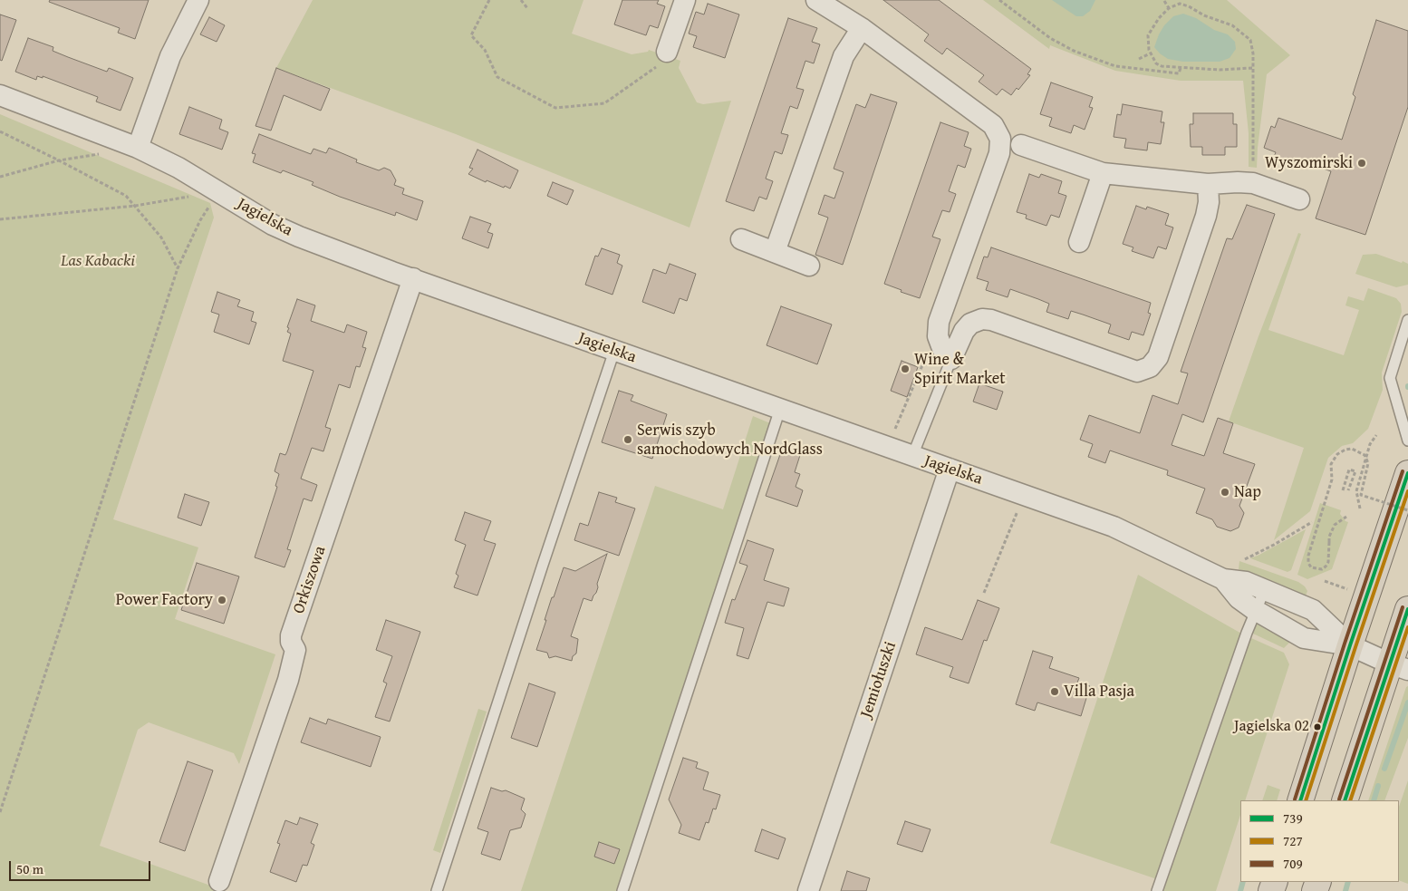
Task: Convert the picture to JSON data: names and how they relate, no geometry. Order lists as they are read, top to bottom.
{
  "streets": {
    "street": ["Jagielska", "Orkiszowa", "Jemiołuszki"]
  },
  "crossings": [
    ["Jagielska", "Orkiszowa"],
    ["Jagielska", "Jemiołuszki"]
  ],
  "parks": ["Las Kabacki"],
  "places": [
    "Wyszomirski",
    "Wine & Spirit Market",
    "Serwis szyb samochodowych NordGlass",
    "Nap",
    "Power Factory",
    "Villa Pasja",
    "Jagielska 02"
  ],
  "lines": ["transit line 709", "transit line 739", "transit line 727"],
  "legend": ["739", "727", "709"],
  "scale_bar": "50 m"
}
